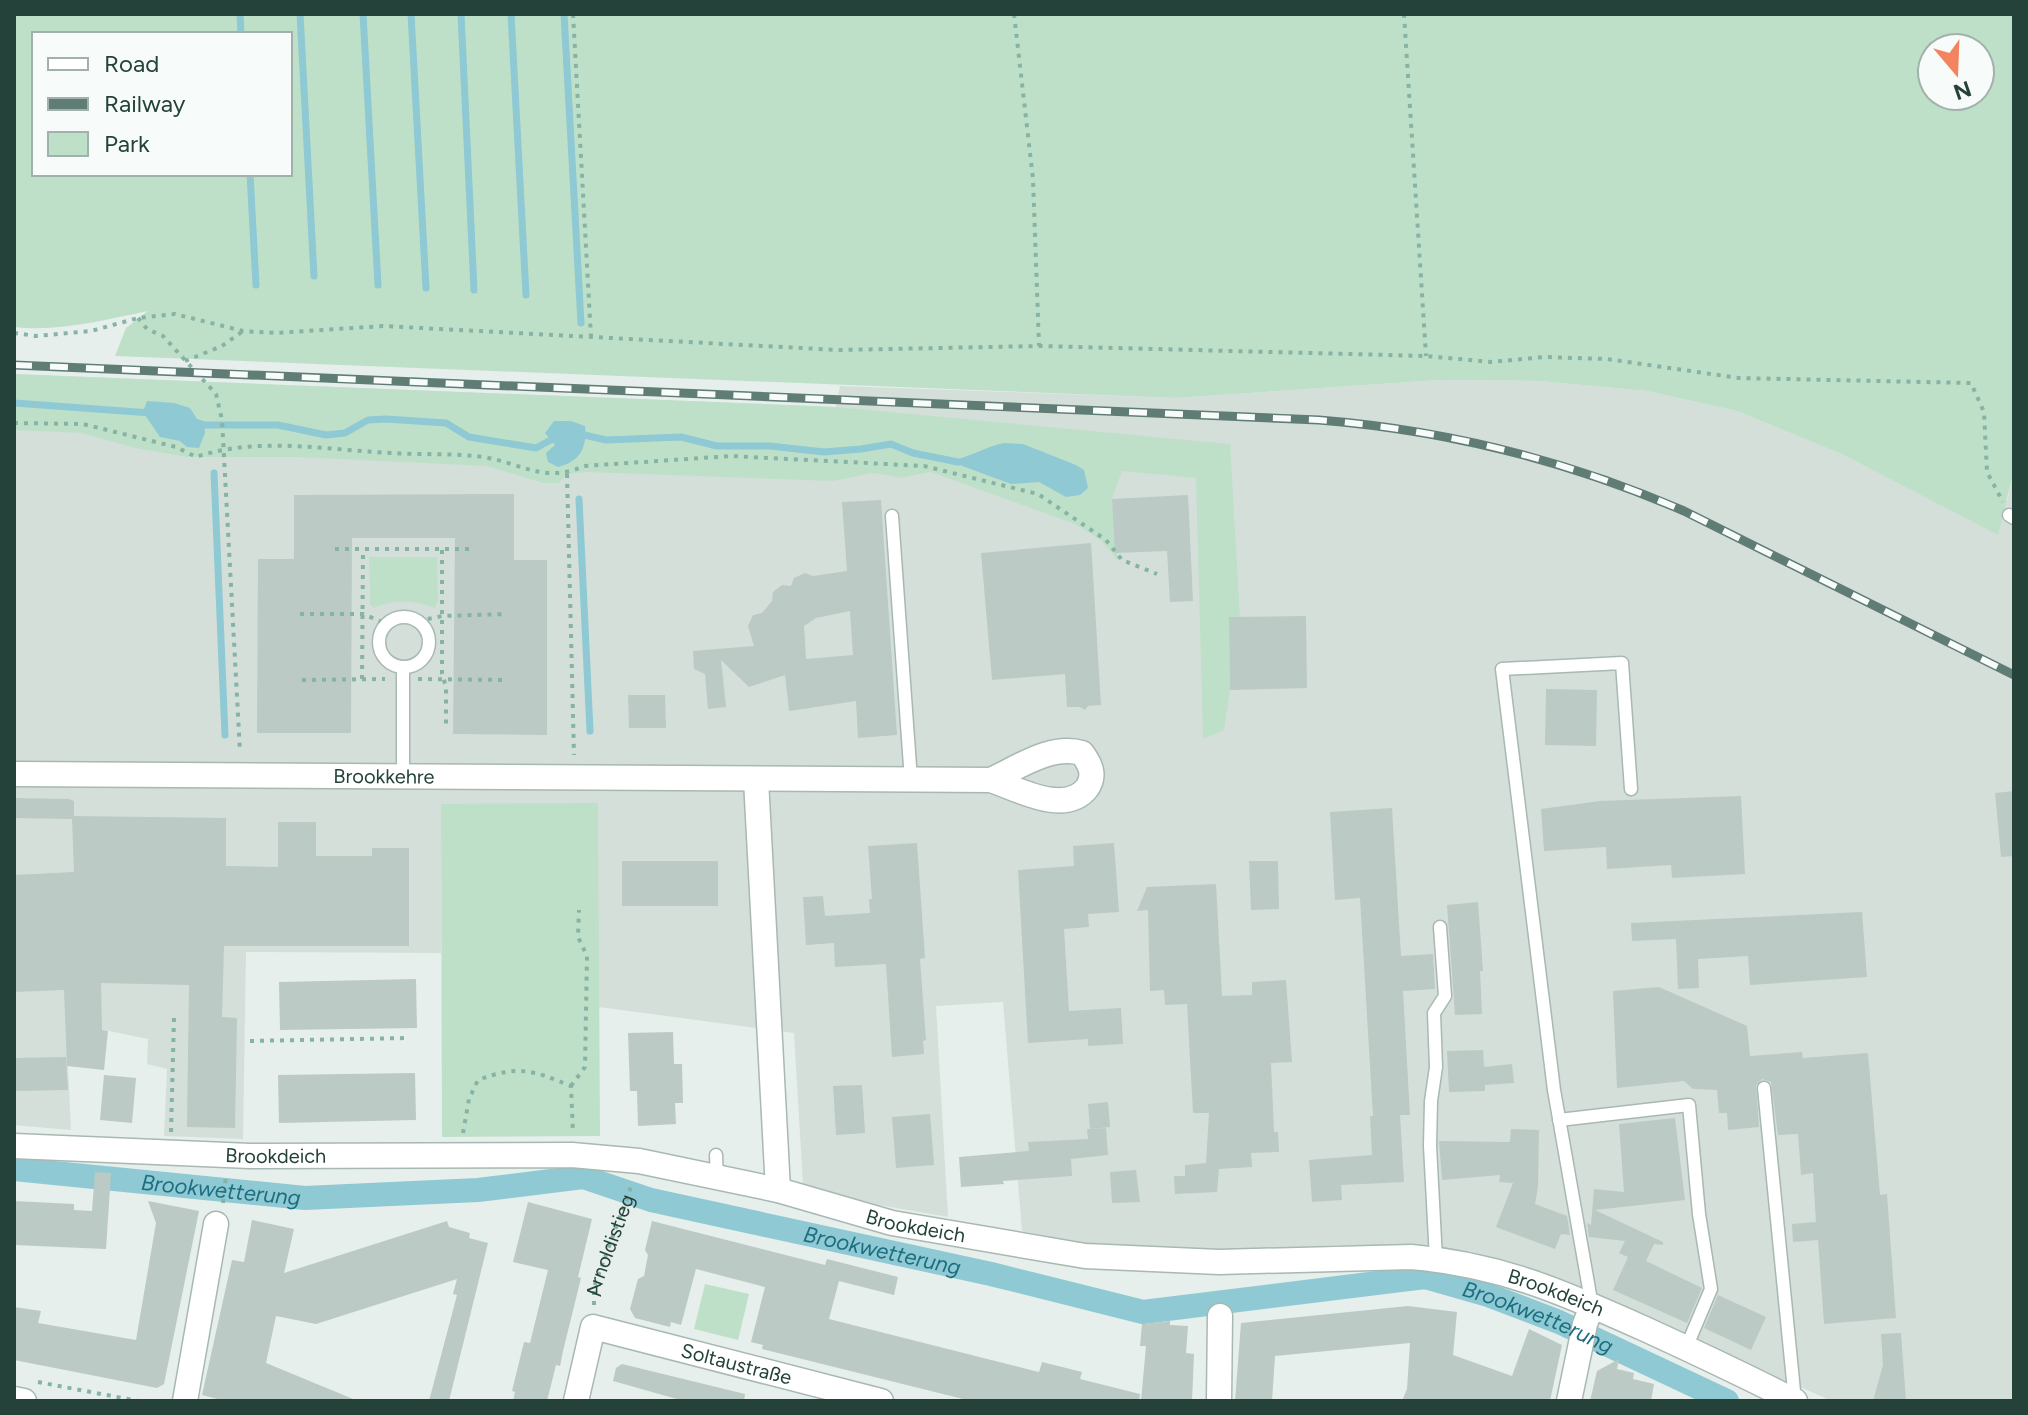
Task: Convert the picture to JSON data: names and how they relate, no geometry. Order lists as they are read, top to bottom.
{
  "streets": {
    "street": [
      "Brookkehre",
      "Brookdeich",
      "Arnoldistieg",
      "Soltaustraße"
    ]
  },
  "crossings": [
    ["Arnoldistieg", "Soltaustraße"]
  ],
  "water": ["Brookwetterung"],
  "legend": ["Road", "Railway", "Park"],
  "north": "bottom"
}
